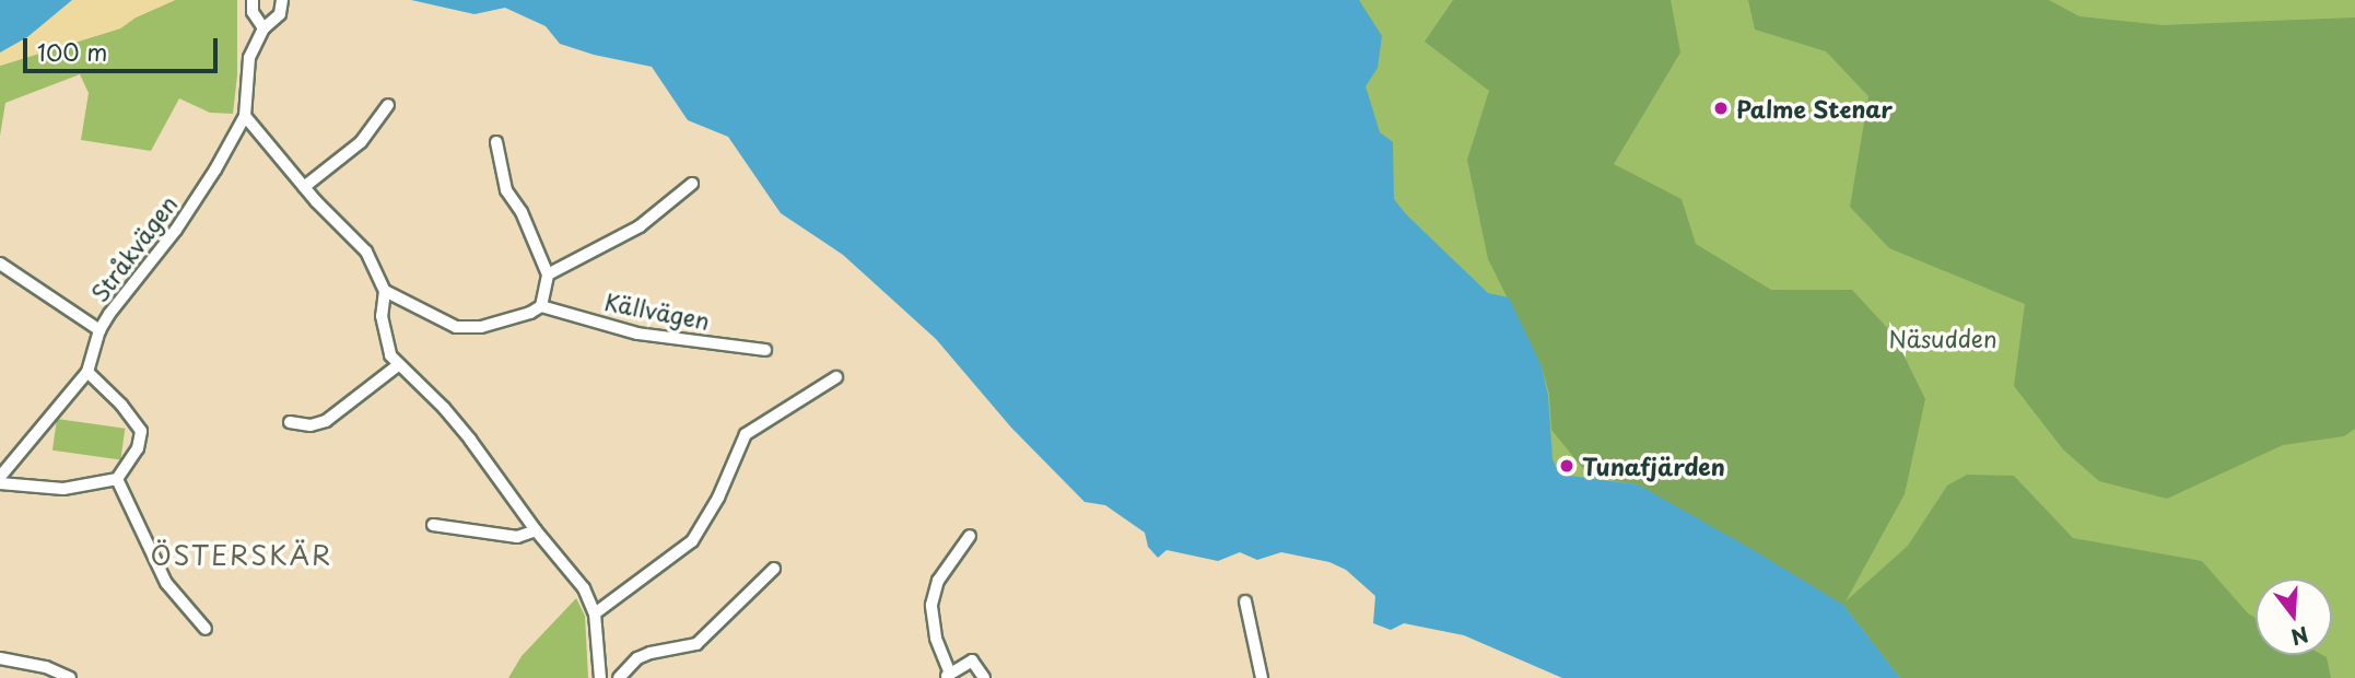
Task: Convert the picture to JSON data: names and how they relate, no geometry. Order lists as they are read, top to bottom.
{
  "streets": {
    "street": ["Stråkvägen", "Källvägen"]
  },
  "districts": ["ÖSTERSKÄR"],
  "parks": ["Näsudden"],
  "places": ["Palme Stenar", "Tunafjärden"],
  "scale_bar": "100 m",
  "north": "bottom"
}
